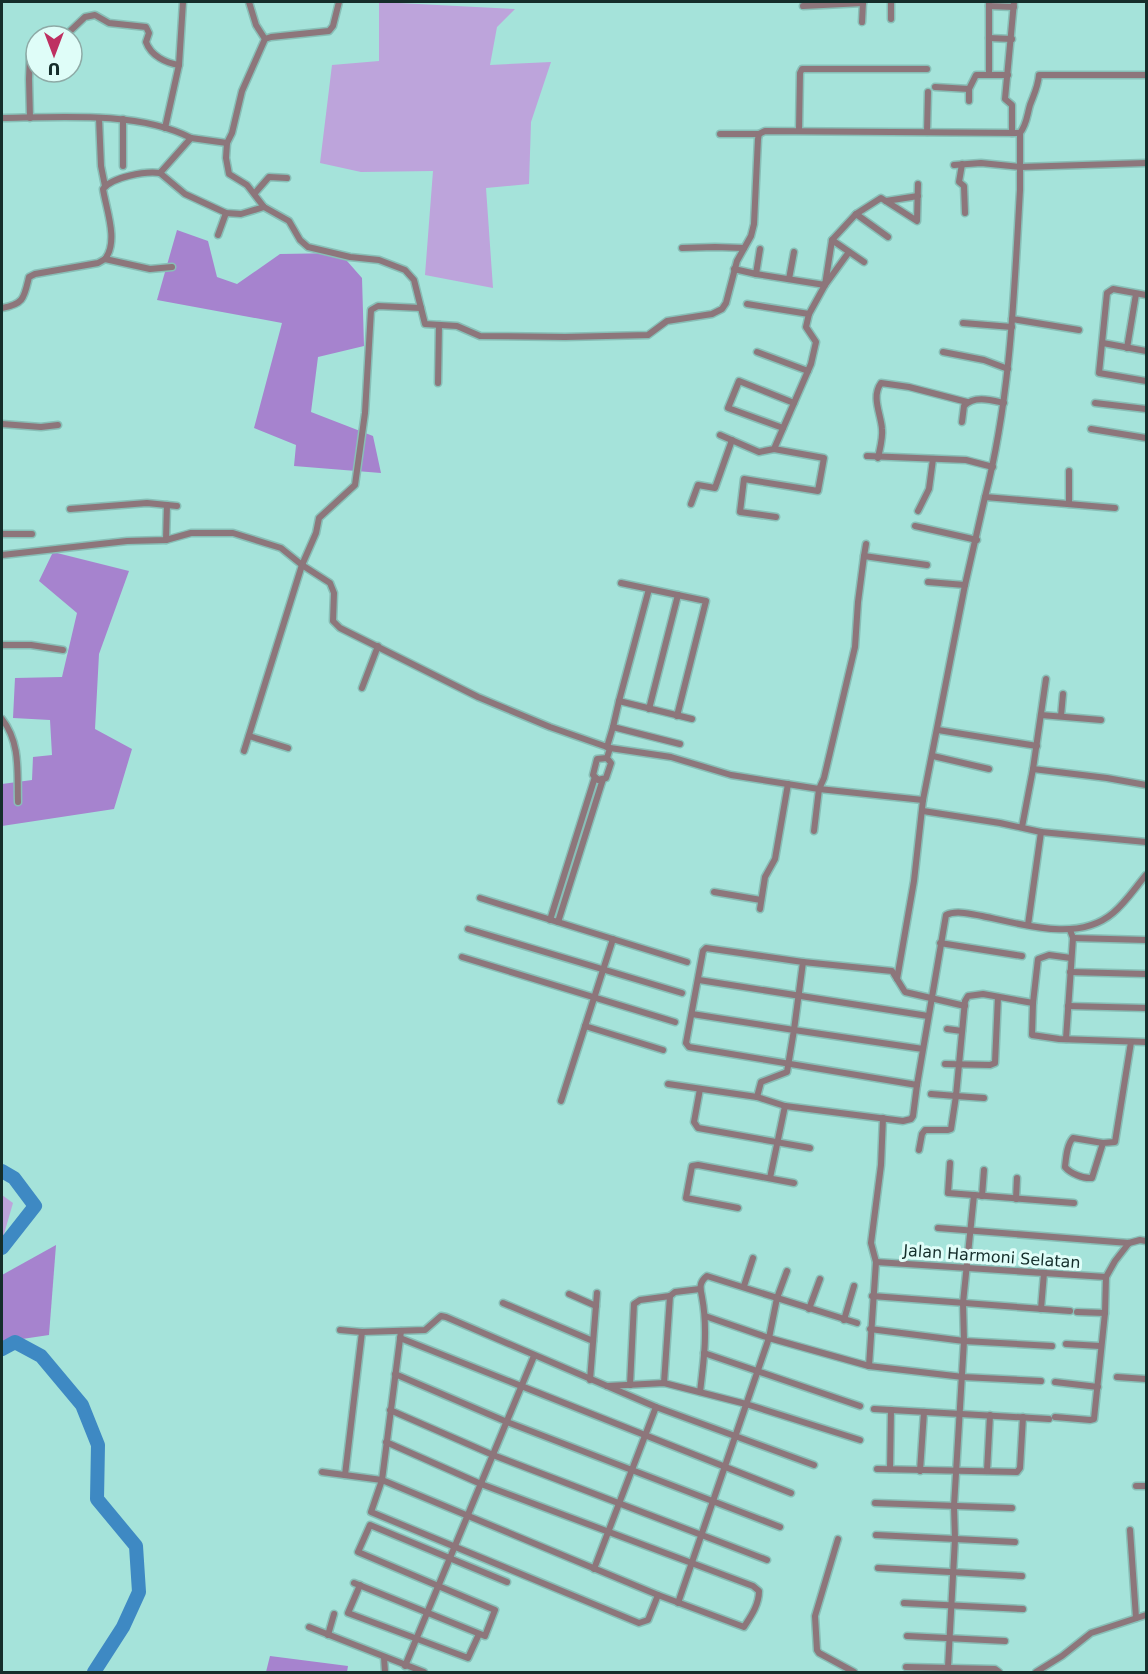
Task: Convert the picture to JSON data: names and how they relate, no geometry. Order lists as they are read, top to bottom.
{
  "streets": {
    "street": ["Jalan Harmoni Selatan"]
  },
  "north": "bottom"
}
